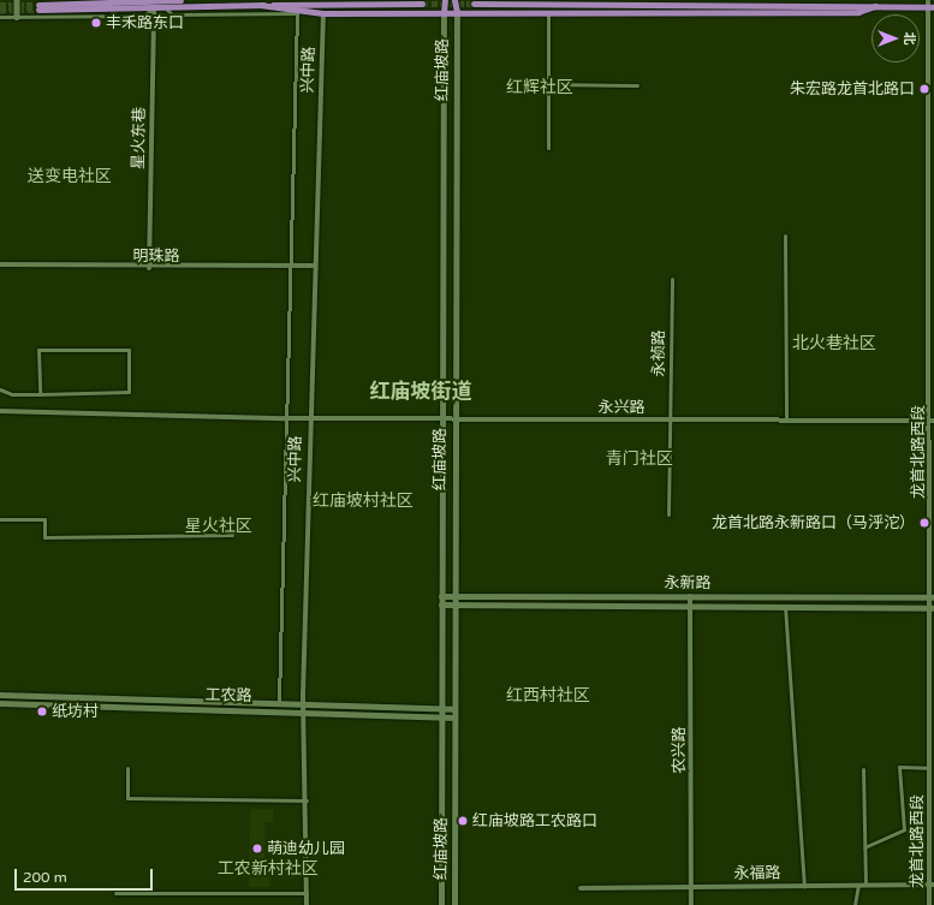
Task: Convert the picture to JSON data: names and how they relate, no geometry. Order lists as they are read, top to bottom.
{
  "streets": {
    "main road": ["红庙坡路", "永新路", "工农路"],
    "street": [
      "兴中路",
      "星火东巷",
      "明珠路",
      "永祯路",
      "永兴路",
      "龙首北路西段",
      "农兴路",
      "永福路"
    ]
  },
  "crossings": [
    ["兴中路", "明珠路"],
    ["兴中路", "永兴路"],
    ["兴中路", "工农路"],
    ["红庙坡路", "永兴路"],
    ["红庙坡路", "永新路"],
    ["红庙坡路", "工农路"],
    ["星火东巷", "明珠路"],
    ["永祯路", "永兴路"],
    ["永兴路", "龙首北路西段"],
    ["龙首北路西段", "永新路"],
    ["龙首北路西段", "永福路"],
    ["永新路", "农兴路"],
    ["农兴路", "永福路"]
  ],
  "districts": [
    "红辉社区",
    "送变电社区",
    "北火巷社区",
    "红庙坡街道",
    "青门社区",
    "红庙坡村社区",
    "星火社区",
    "红西村社区",
    "工农新村社区"
  ],
  "places": [
    "丰禾路东口",
    "朱宏路龙首北路口",
    "龙首北路永新路口（马泘沱）",
    "纸坊村",
    "红庙坡路工农路口",
    "萌迪幼儿园"
  ],
  "scale_bar": "200 m",
  "north": "right"
}
